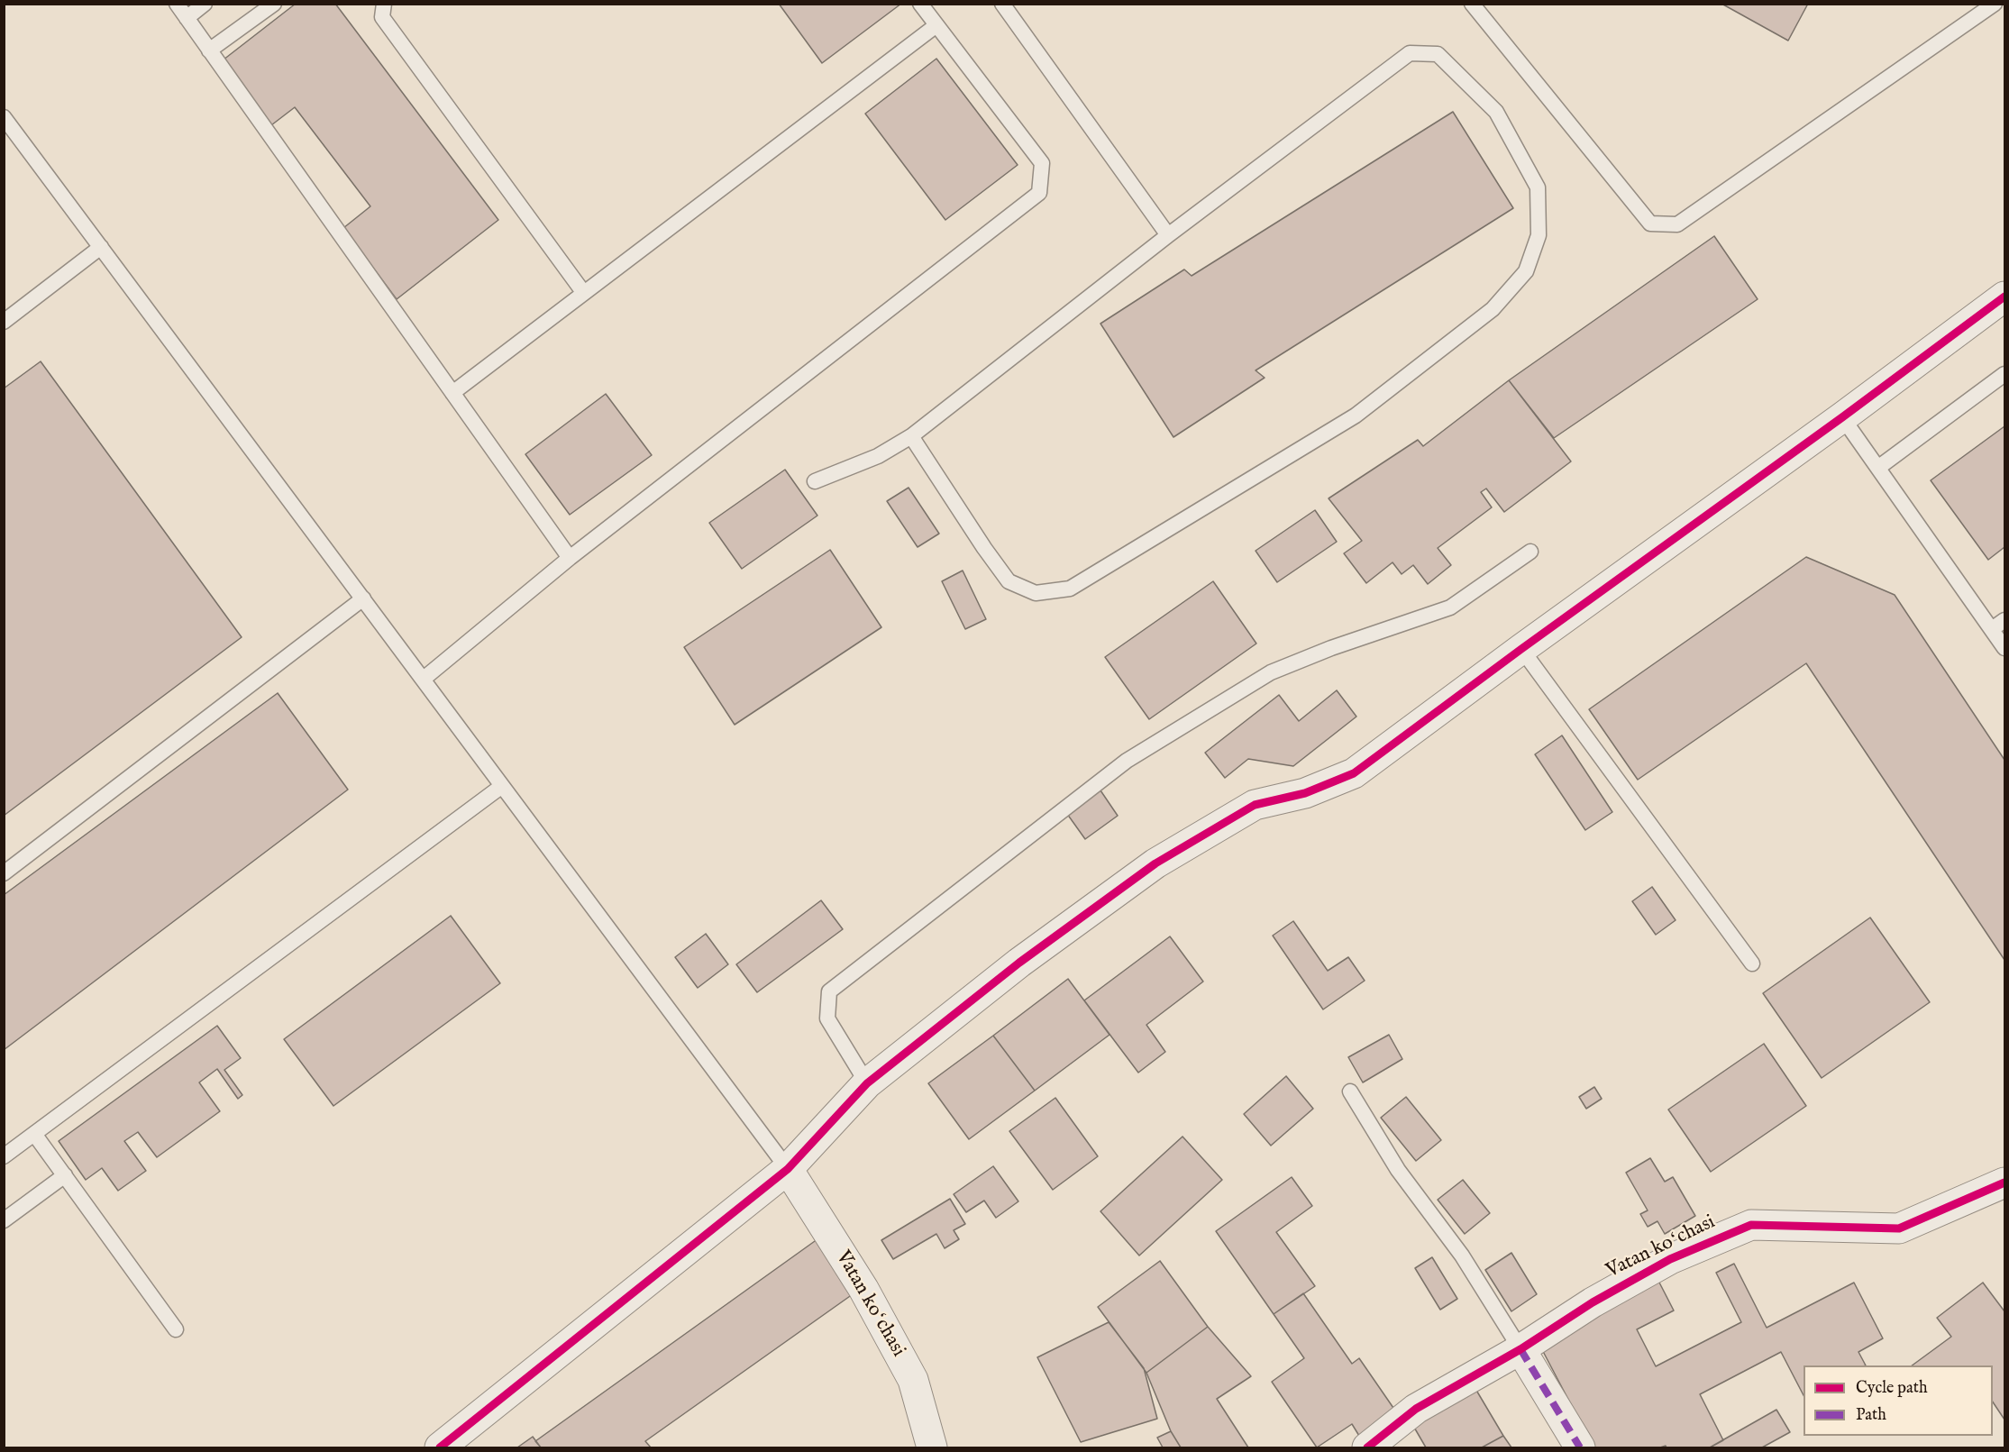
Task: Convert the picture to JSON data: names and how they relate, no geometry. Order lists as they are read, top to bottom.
{
  "streets": {
    "street": ["Vatan koʻchasi"]
  },
  "legend": ["Cycle path", "Path"]
}
